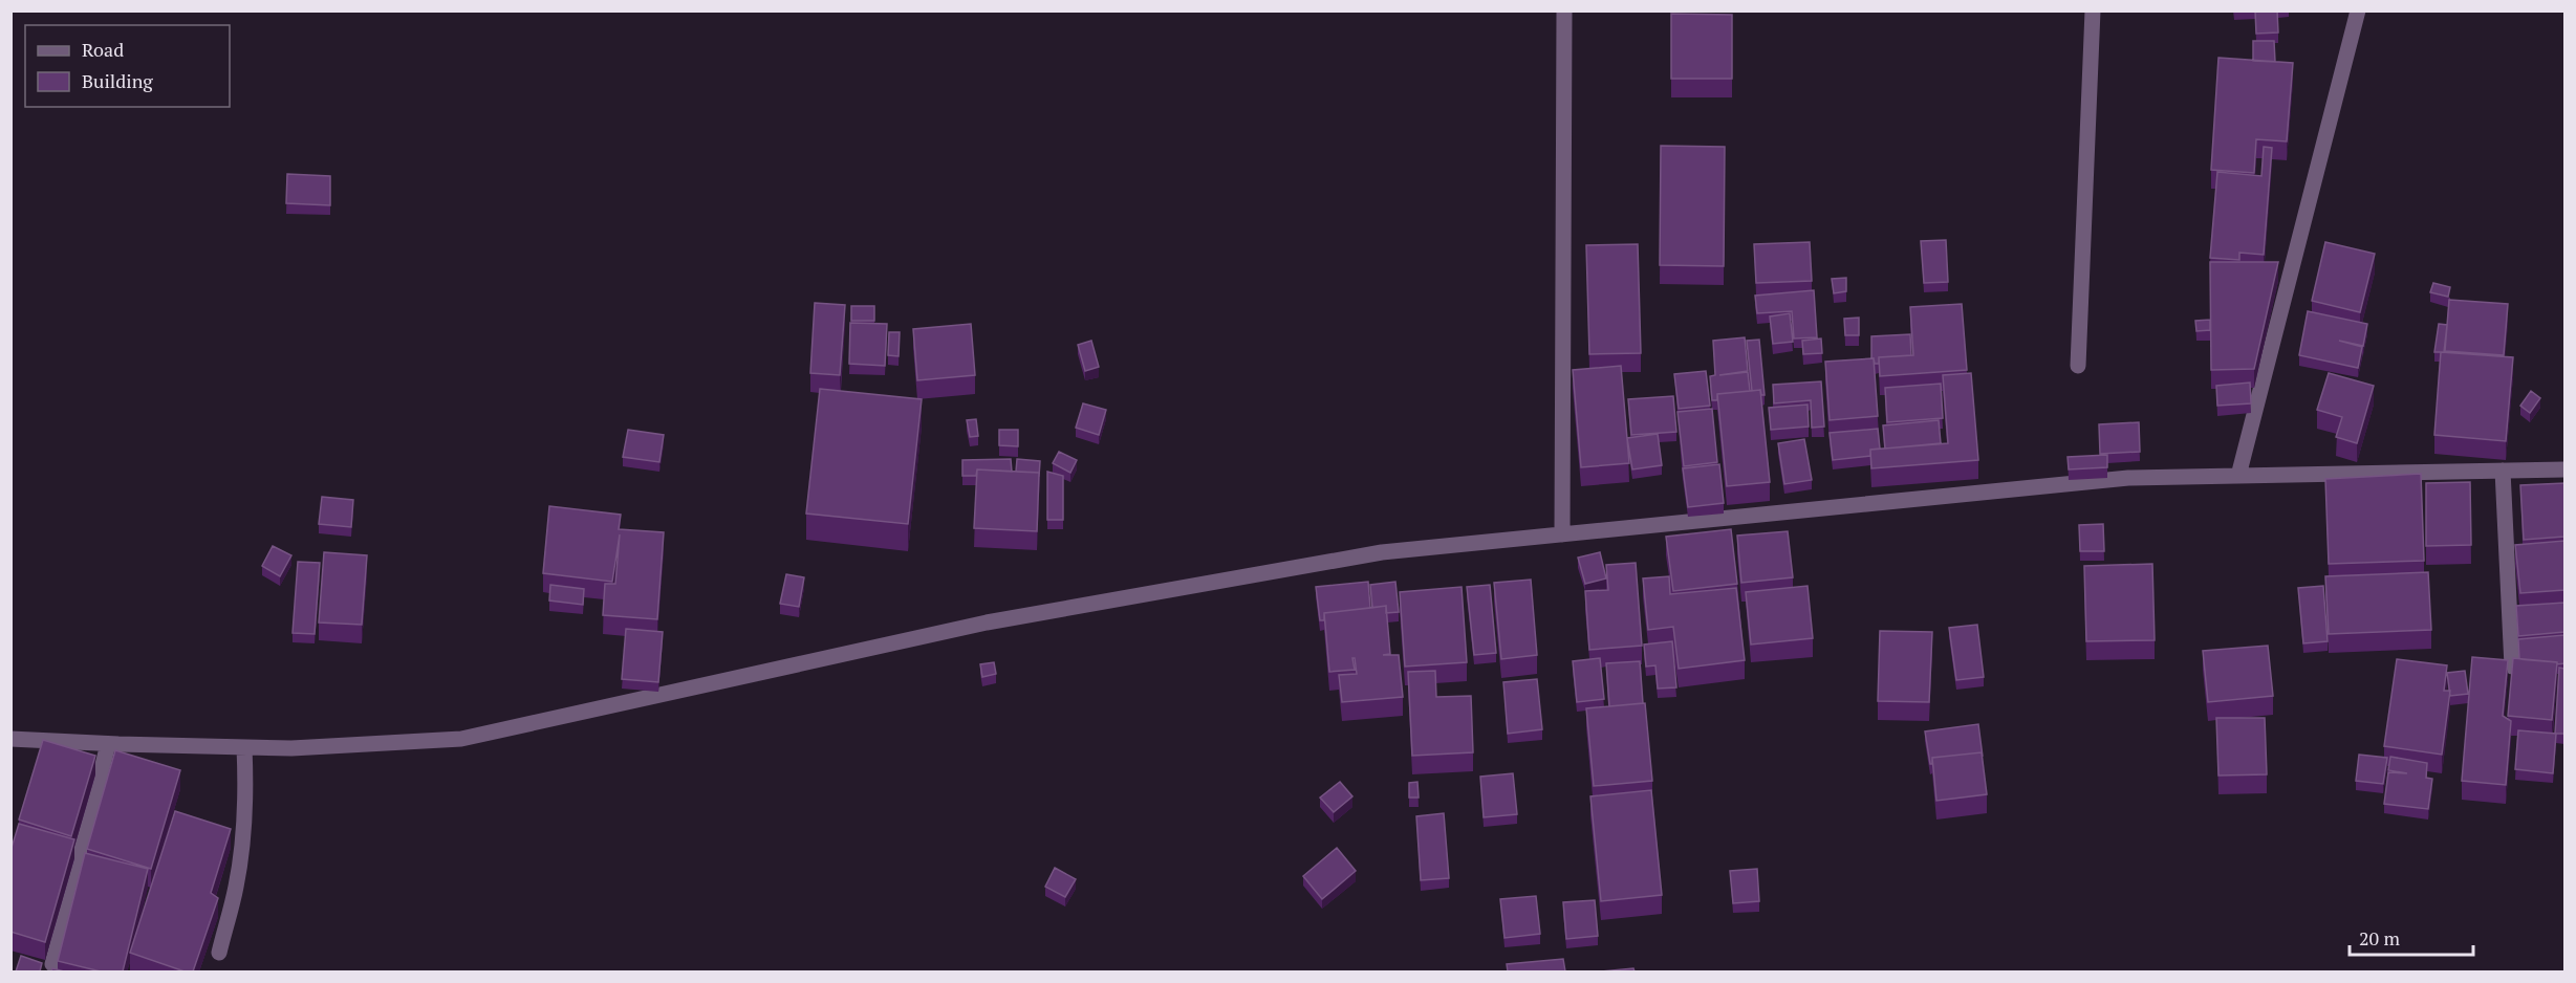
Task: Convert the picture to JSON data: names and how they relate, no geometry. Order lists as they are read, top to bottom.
{
  "legend": ["Road", "Building"],
  "scale_bar": "20 m"
}
